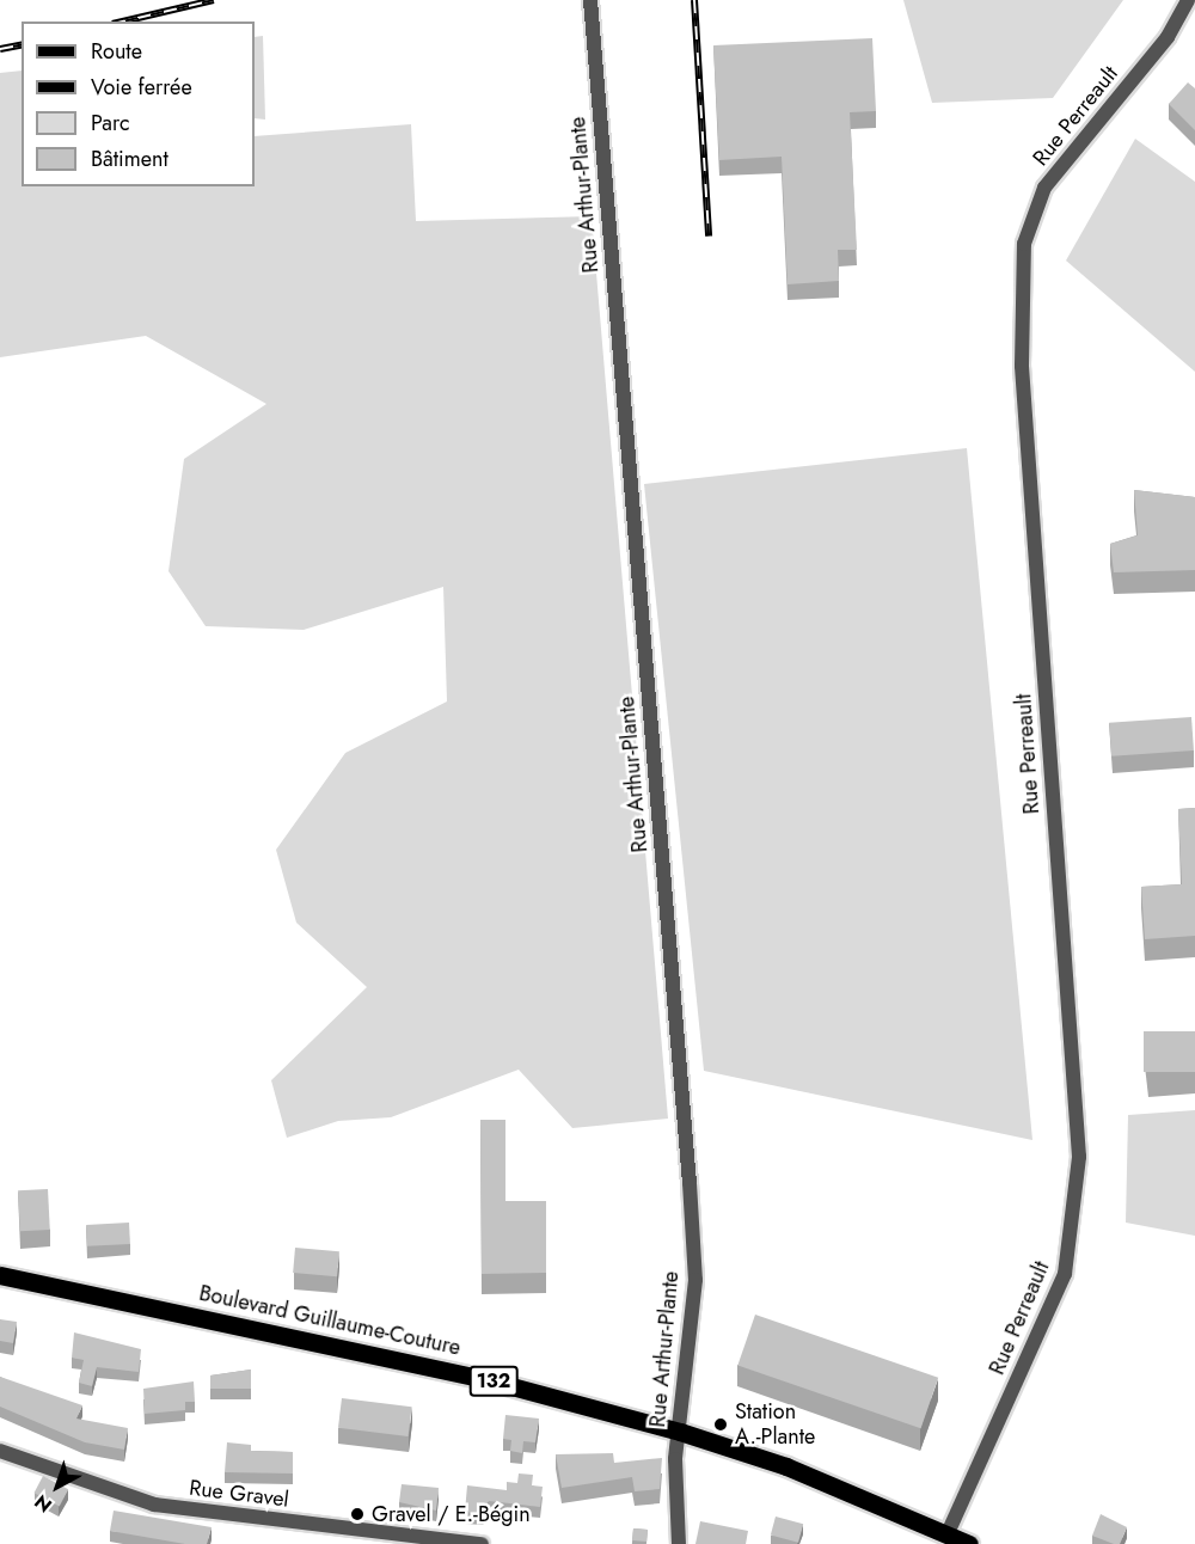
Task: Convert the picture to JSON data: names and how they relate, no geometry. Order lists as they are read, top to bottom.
{
  "streets": {
    "main road": ["Boulevard Guillaume-Couture", "132"],
    "street": ["Rue Perreault", "Rue Arthur-Plante", "Rue Gravel"]
  },
  "crossings": [
    ["Rue Perreault", "Boulevard Guillaume-Couture"],
    ["Rue Arthur-Plante", "Boulevard Guillaume-Couture"]
  ],
  "places": ["Station A.-Plante", "Gravel / E.-Bégin"],
  "legend": [
    "Route",
    "Voie ferrée",
    "Parc",
    "Bâtiment"
  ],
  "north": "bottom left"
}
